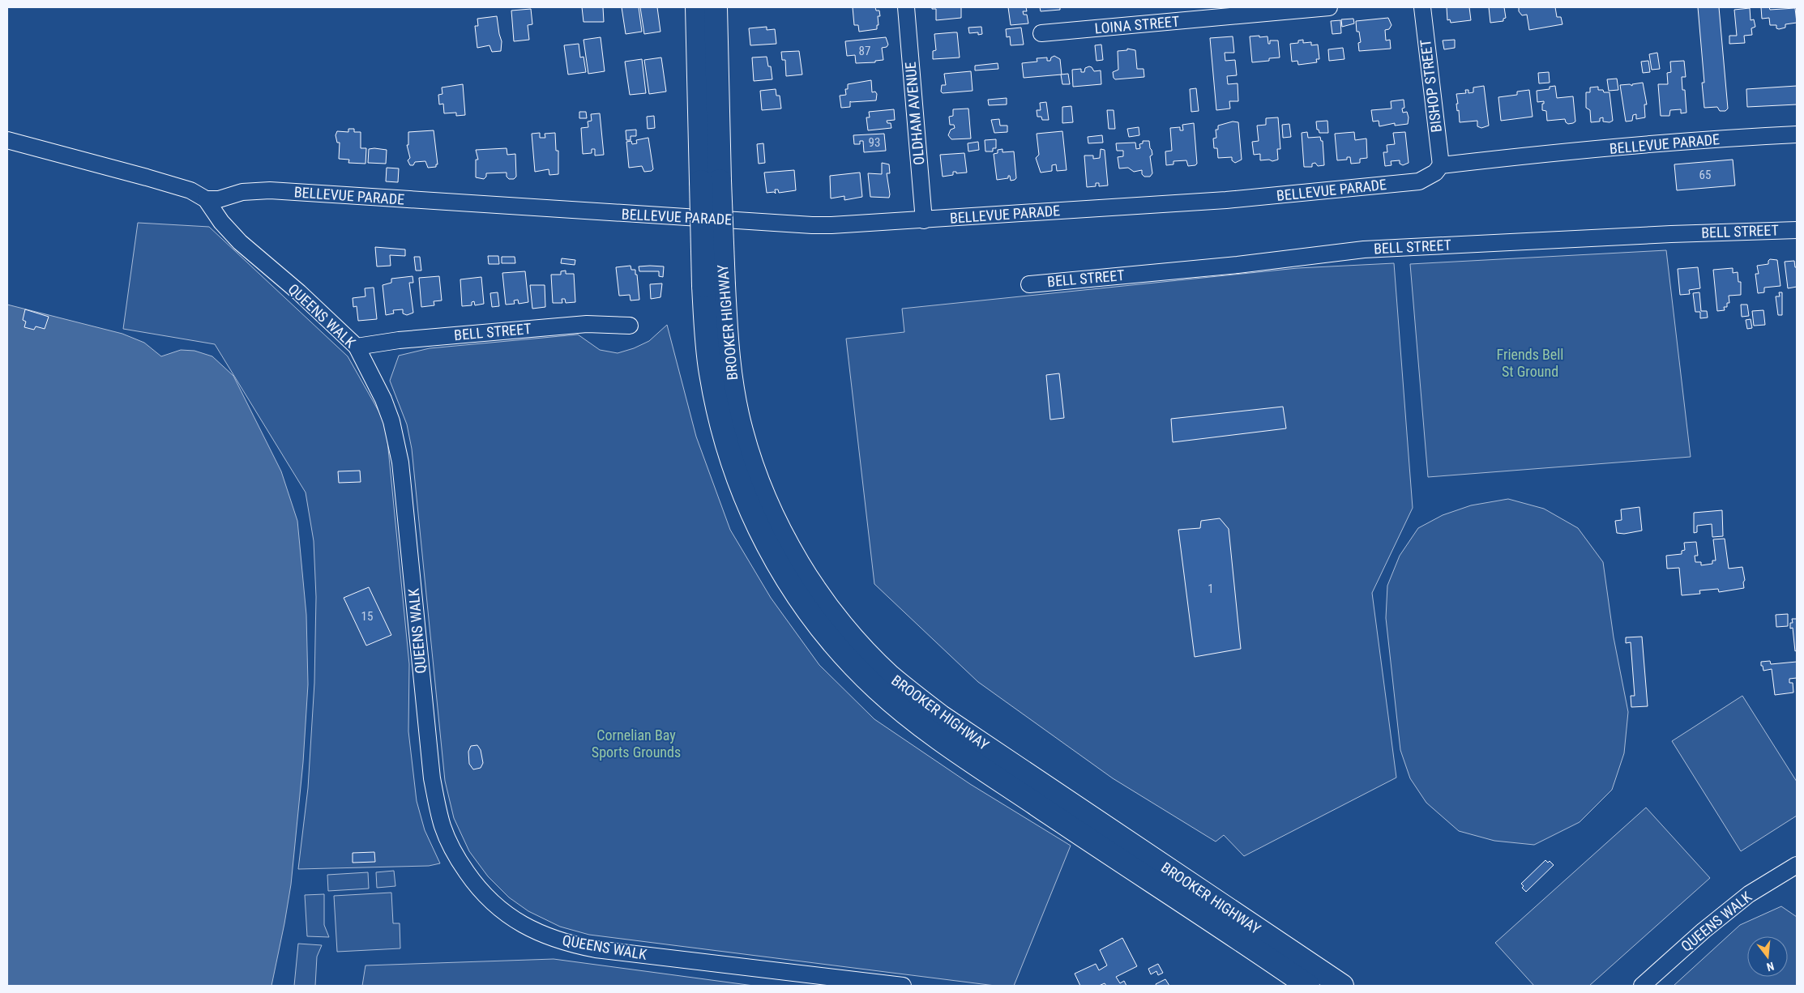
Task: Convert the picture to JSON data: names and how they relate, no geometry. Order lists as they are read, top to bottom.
{
  "streets": {
    "highway": ["BROOKER HIGHWAY"],
    "street": [
      "LOINA STREET",
      "BISHOP STREET",
      "OLDHAM AVENUE",
      "BELLEVUE PARADE",
      "BELL STREET",
      "QUEENS WALK"
    ]
  },
  "crossings": [
    ["BISHOP STREET", "BELLEVUE PARADE"],
    ["OLDHAM AVENUE", "BELLEVUE PARADE"],
    ["BELLEVUE PARADE", "QUEENS WALK"],
    ["BELL STREET", "QUEENS WALK"]
  ],
  "parks": ["Friends Bell St Ground", "Cornelian Bay Sports Grounds"],
  "house_numbers": [
    "87",
    "93",
    "65",
    "1",
    "15"
  ],
  "north": "bottom"
}
